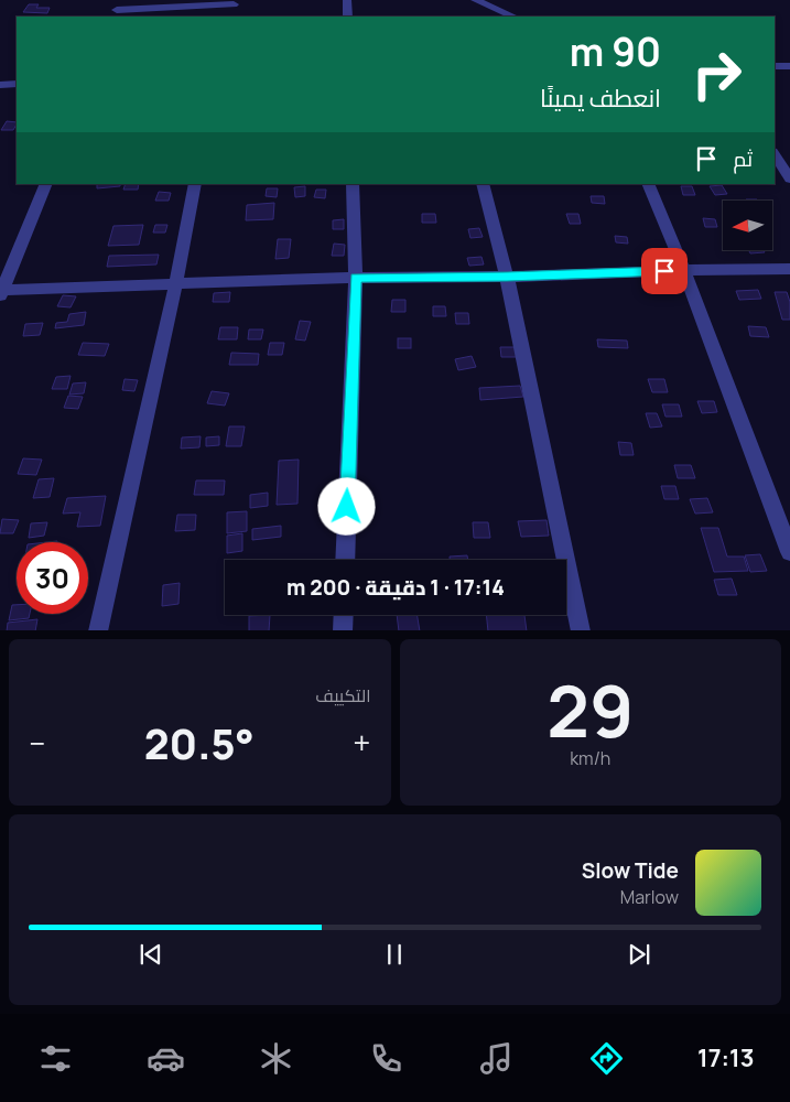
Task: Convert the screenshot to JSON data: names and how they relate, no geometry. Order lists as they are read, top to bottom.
{
  "north": "left",
  "page": {
    "turn": ["90 m", "انعطف يمينًا"],
    "then": "ثم",
    "limit": "30",
    "trip": "17:14 · 1 دقيقة · 200 m",
    "tile": [
      ["29", "km/h"],
      "التكييف"
    ],
    "heat": ["−", "20.5°", "+"],
    "song": ["Slow Tide", "Marlow"],
    "tabs": "17:13"
  }
}
